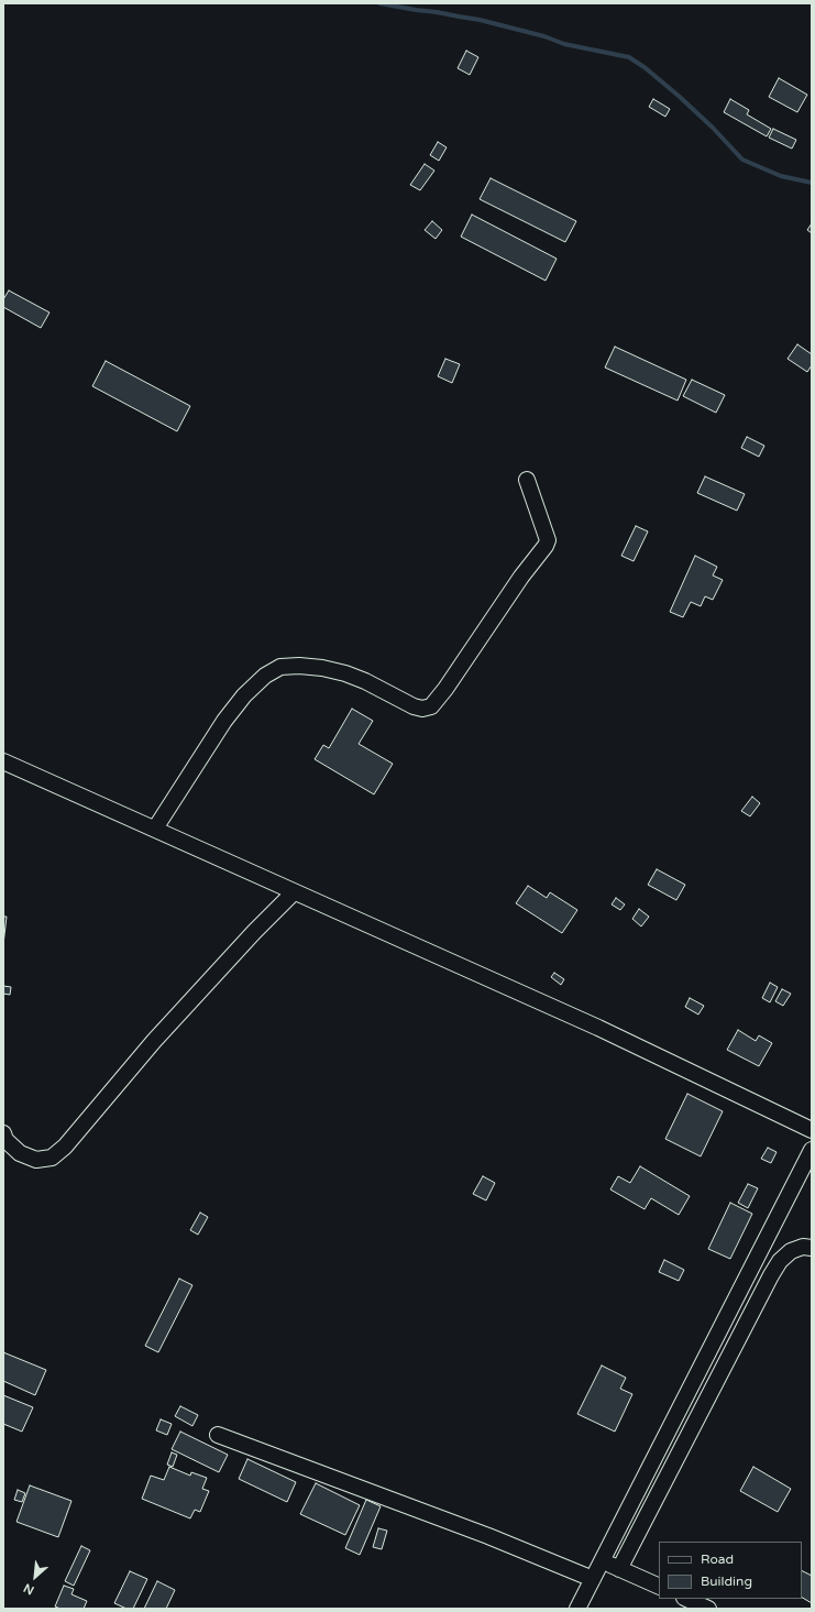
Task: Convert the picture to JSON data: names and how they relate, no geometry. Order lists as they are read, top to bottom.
{
  "legend": ["Road", "Building"],
  "north": "bottom left"
}
